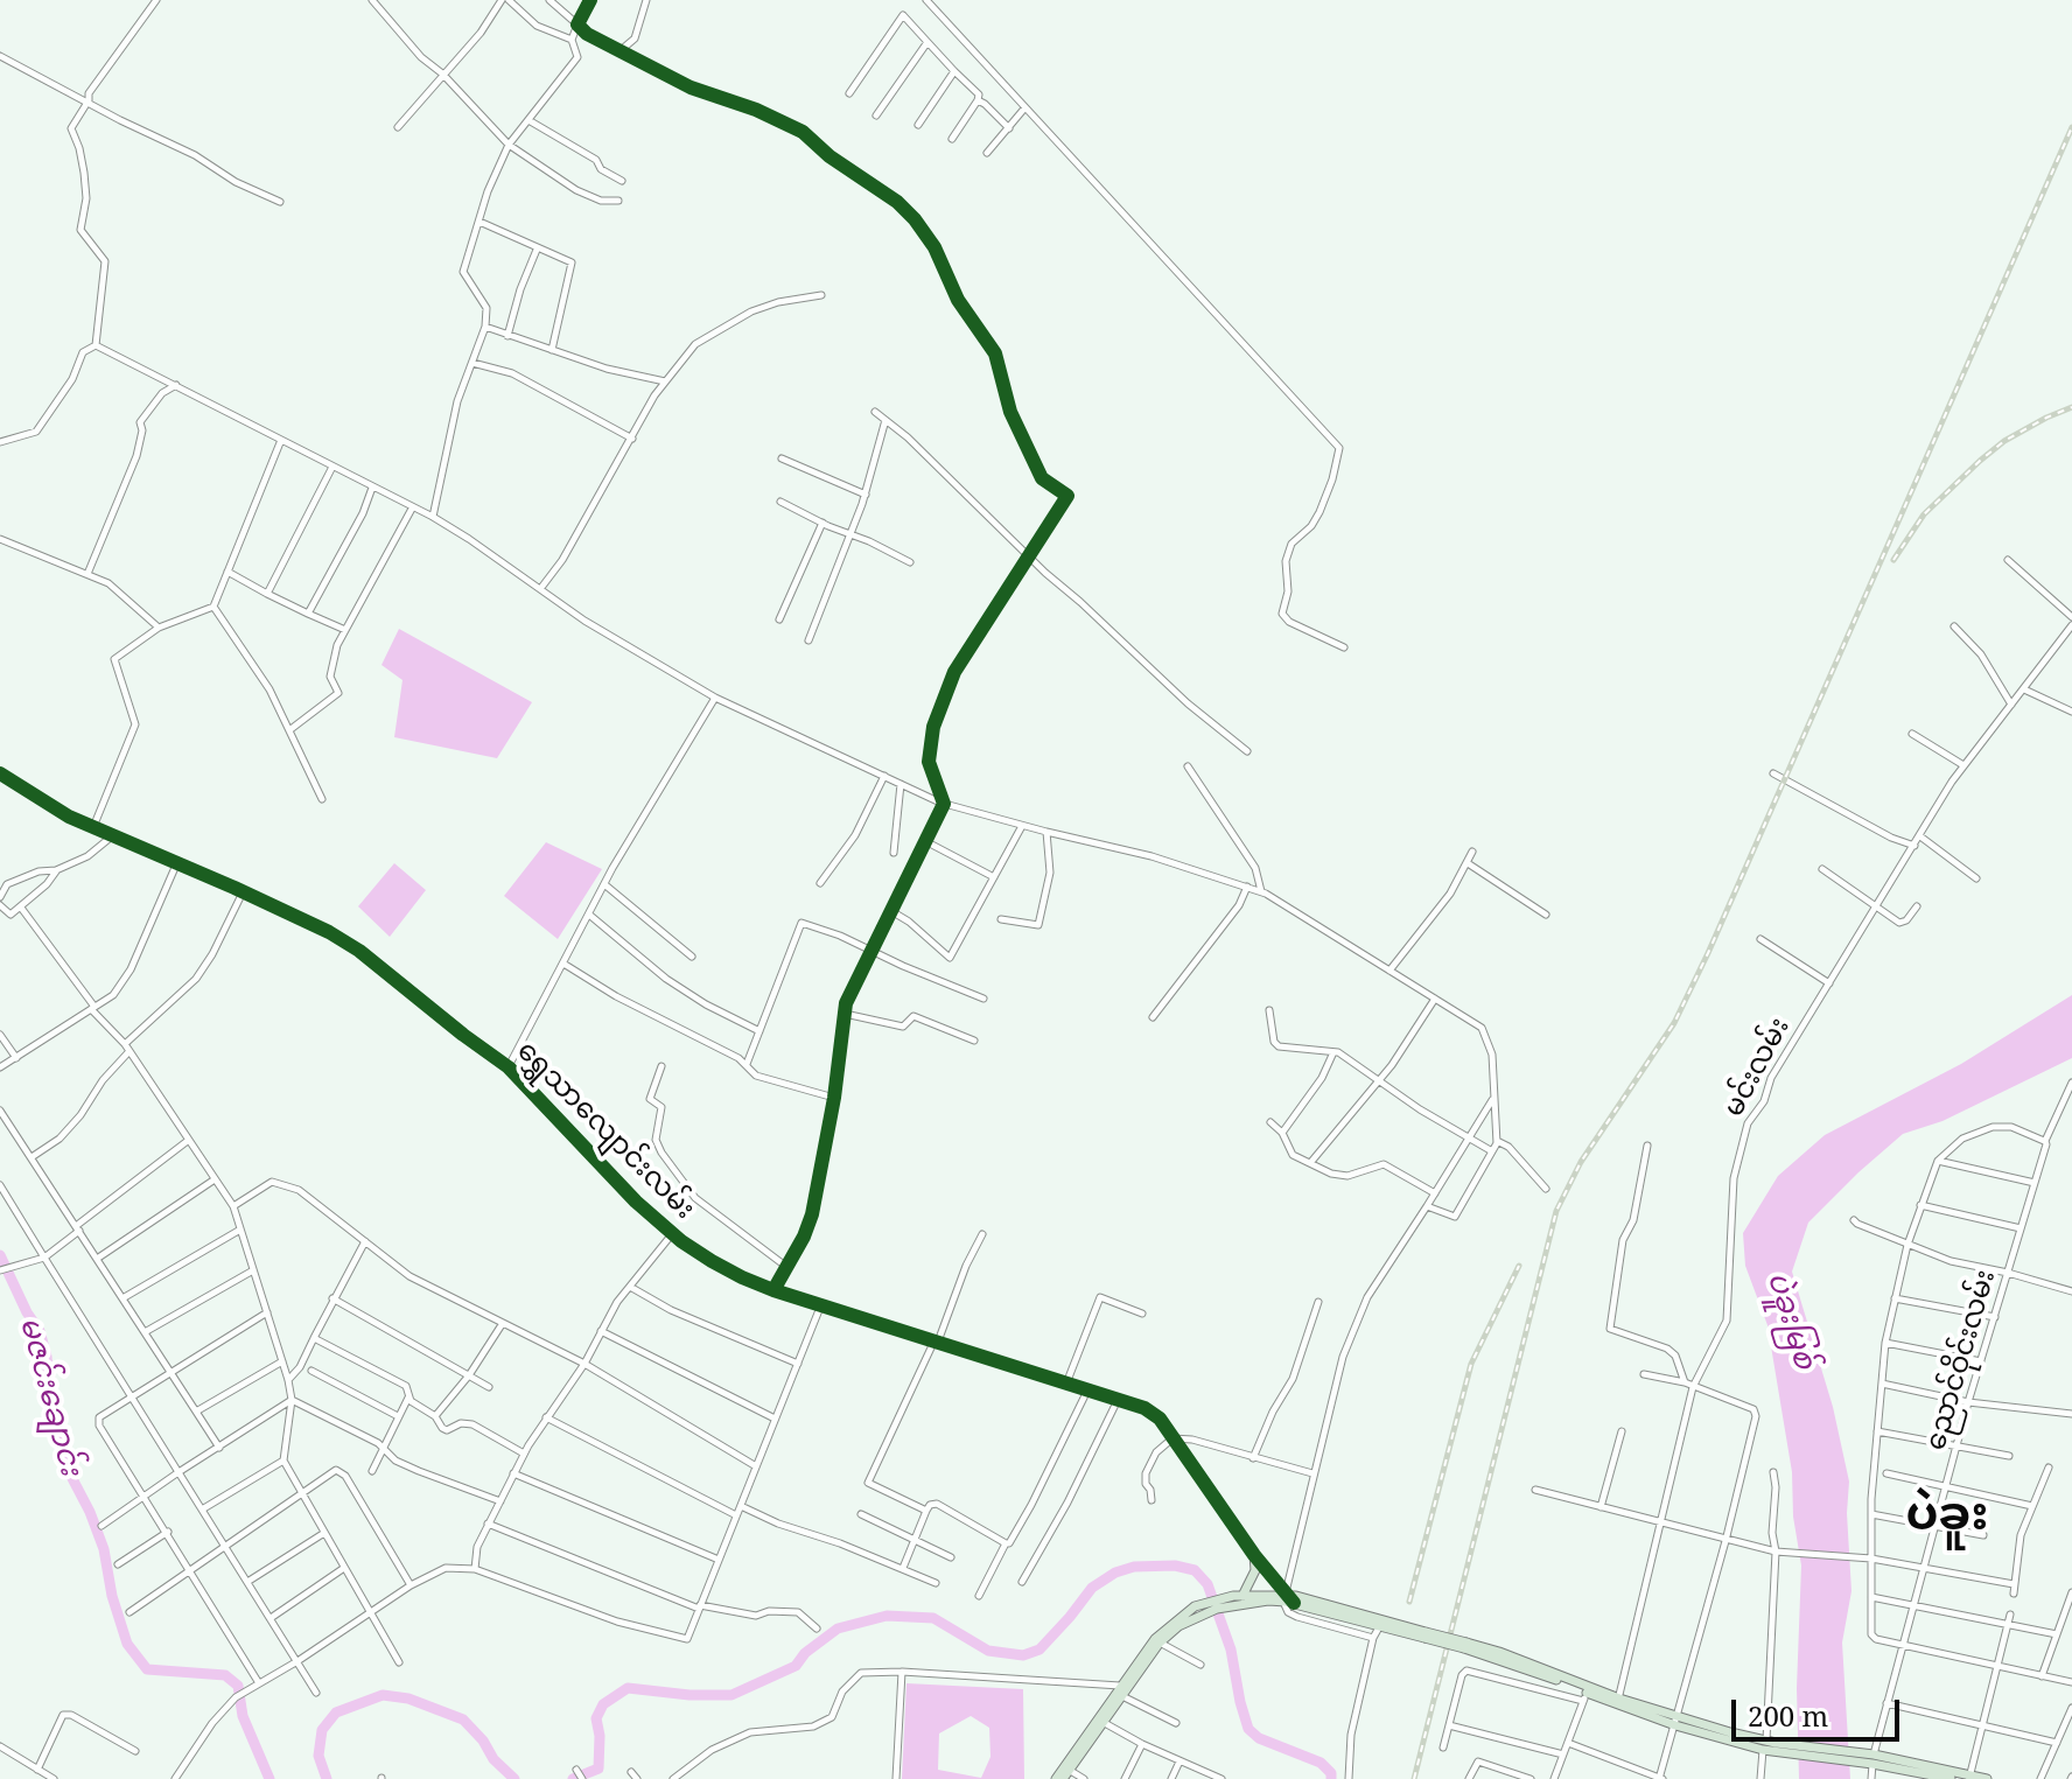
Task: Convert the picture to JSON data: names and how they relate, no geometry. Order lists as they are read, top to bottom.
{
  "streets": {
    "street": ["မင်းလမ်း", "ရွှေသာလျောင်းလမ်း", "ညောင်ဝိုင်းလမ်း"]
  },
  "districts": ["ပဲခူး"],
  "water": ["ပဲခူးမြစ်", "မဇင်းချောင်း"],
  "scale_bar": "200 m"
}
